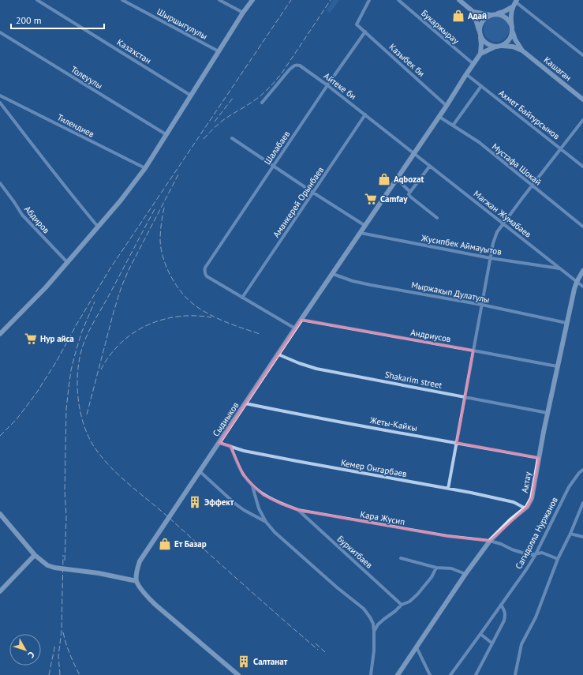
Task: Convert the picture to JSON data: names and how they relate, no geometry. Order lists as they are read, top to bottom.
{
  "streets": {
    "street": [
      "Шыршыгулулы",
      "Букаржырау",
      "Казахстан",
      "Казыбек би",
      "Кашаган",
      "Толеуулы",
      "Айтеке би",
      "Ахмет Байтурсынов",
      "Тилендиев",
      "Шалабаев",
      "Мустафа Шокай",
      "Аманкерей Орынбаев",
      "Магжан Жумабаев",
      "Абдиров",
      "Жусипбек Аймауытов",
      "Мыржакып Дулатулы",
      "Андриусов",
      "Shakarim street",
      "Сыдиыков",
      "Жеты-Кайкы",
      "Кемер Онгарбаев",
      "Актау",
      "Кара Жусип",
      "Сагидолла Нуржанов",
      "Буркитбаев"
    ]
  },
  "crossings": [
    ["Букаржырау", "Сыдиыков"],
    ["Казыбек би", "Шалабаев"],
    ["Казыбек би", "Сыдиыков"],
    ["Айтеке би", "Шалабаев"],
    ["Айтеке би", "Аманкерей Орынбаев"],
    ["Айтеке би", "Магжан Жумабаев"],
    ["Айтеке би", "Сыдиыков"],
    ["Ахмет Байтурсынов", "Сыдиыков"],
    ["Шалабаев", "Аманкерей Орынбаев"],
    ["Мустафа Шокай", "Сыдиыков"],
    ["Магжан Жумабаев", "Жусипбек Аймауытов"],
    ["Магжан Жумабаев", "Сыдиыков"],
    ["Магжан Жумабаев", "Актау"],
    ["Жусипбек Аймауытов", "Сыдиыков"],
    ["Мыржакып Дулатулы", "Сыдиыков"],
    ["Мыржакып Дулатулы", "Актау"],
    ["Андриусов", "Сыдиыков"],
    ["Андриусов", "Актау"],
    ["Shakarim street", "Сыдиыков"],
    ["Shakarim street", "Актау"],
    ["Сыдиыков", "Жеты-Кайкы"],
    ["Сыдиыков", "Кемер Онгарбаев"],
    ["Жеты-Кайкы", "Актау"],
    ["Кемер Онгарбаев", "Актау"],
    ["Кемер Онгарбаев", "Кара Жусип"],
    ["Актау", "Кара Жусип"],
    ["Кара Жусип", "Сагидолла Нуржанов"],
    ["Кара Жусип", "Буркитбаев"]
  ],
  "places": {
    "shop": ["Адай", "Aqbozat", "Ет Базар"],
    "supermarket": ["Camfay", "Нур айса"],
    "building": ["Эффект", "Салтанат"]
  },
  "scale_bar": "200 m",
  "north": "bottom right"
}
